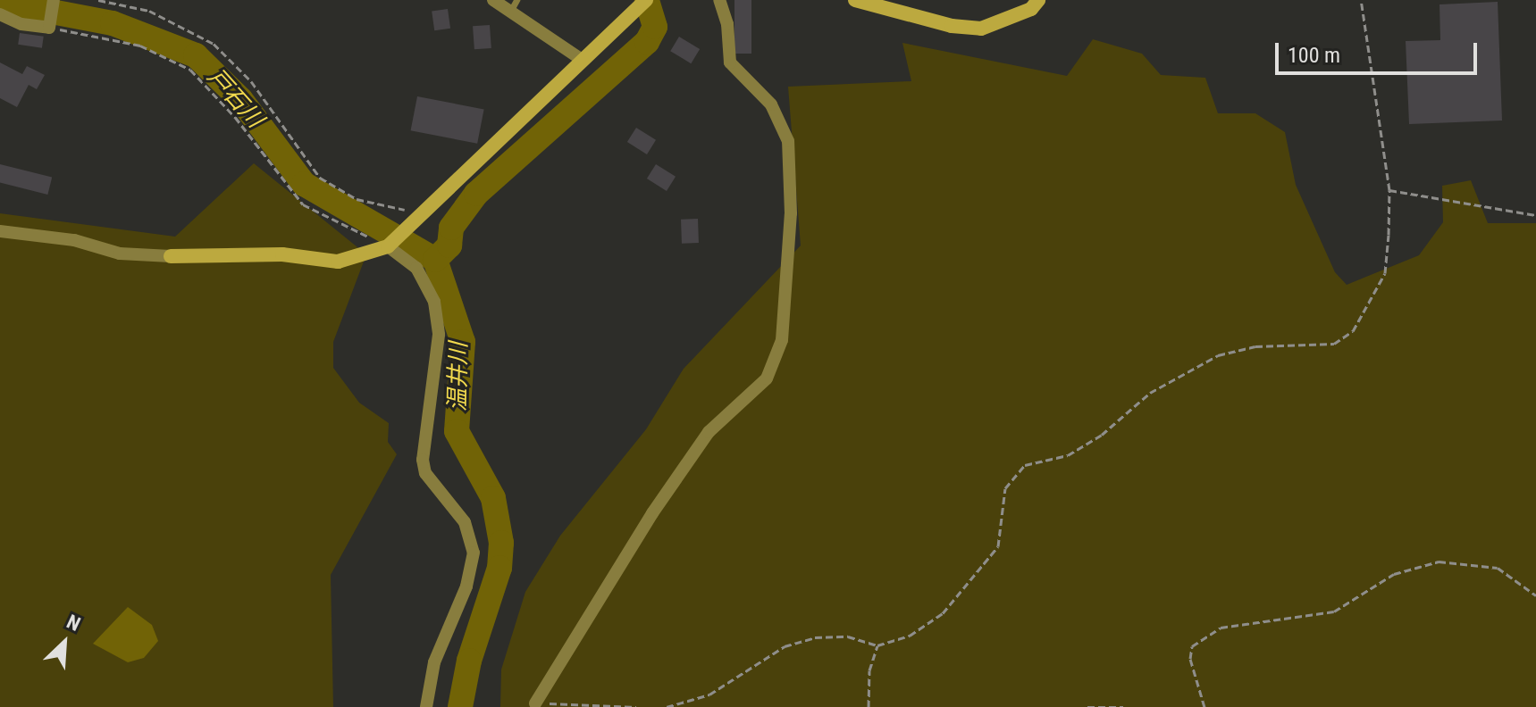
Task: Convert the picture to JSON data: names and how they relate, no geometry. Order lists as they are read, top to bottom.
{
  "water": ["戸石川", "温井川"],
  "scale_bar": "100 m",
  "north": "top right"
}
